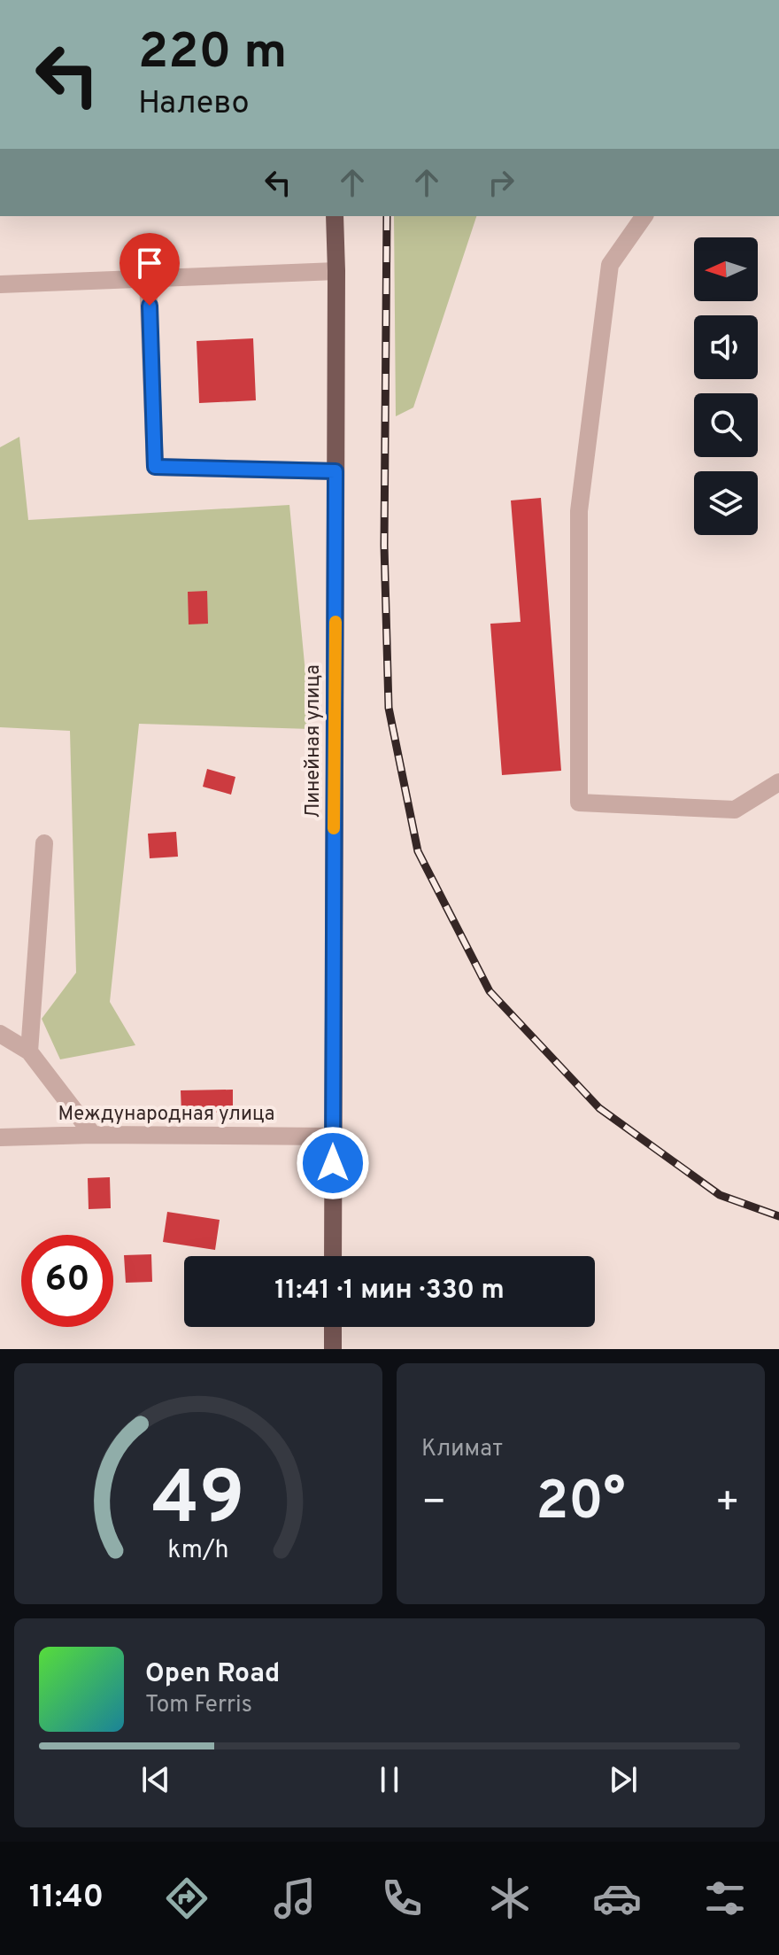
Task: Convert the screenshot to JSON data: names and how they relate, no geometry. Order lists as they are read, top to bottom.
{
  "streets": {
    "main road": ["Линейная улица"],
    "street": ["Международная улица"]
  },
  "crossings": [
    ["Линейная улица", "Международная улица"]
  ],
  "north": "left",
  "page": {
    "turn": ["220 m", "Налево"],
    "limit": "60",
    "trip": "11:41 · 1 мин · 330 m",
    "tile": "Климат",
    "heat": ["−", "20°", "+"],
    "song": ["Open Road", "Tom Ferris"],
    "tabs": "11:40",
    "gauge": ["49", "km/h"]
  }
}
